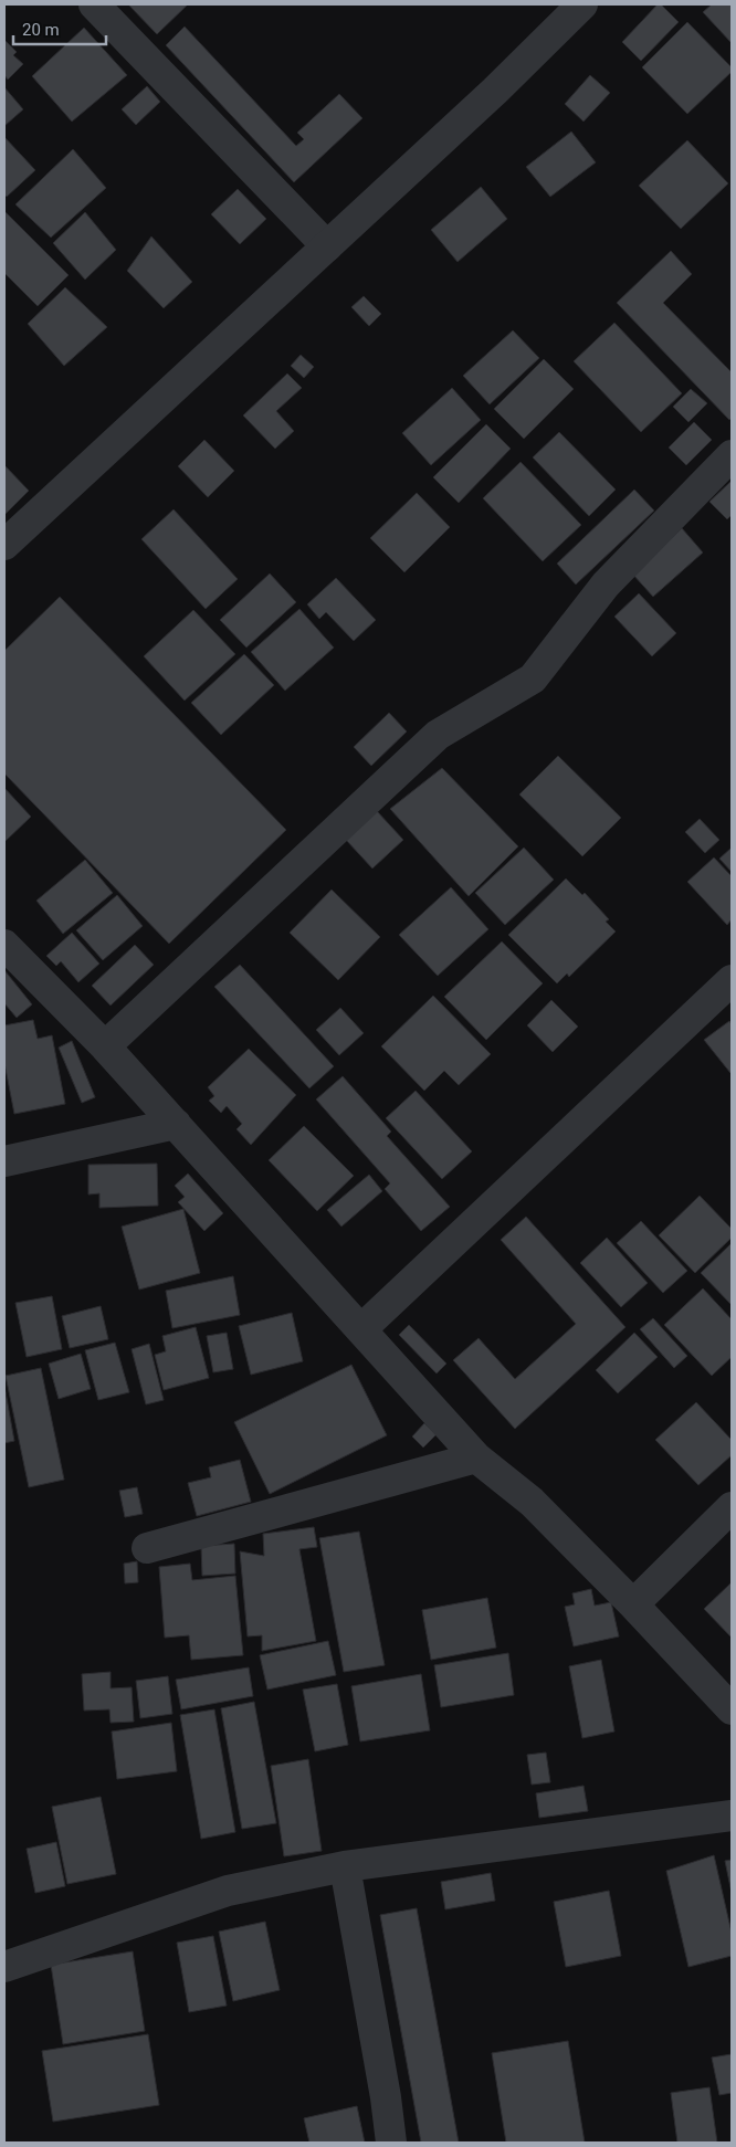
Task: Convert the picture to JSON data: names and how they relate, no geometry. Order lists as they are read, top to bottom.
{
  "scale_bar": "20 m"
}
